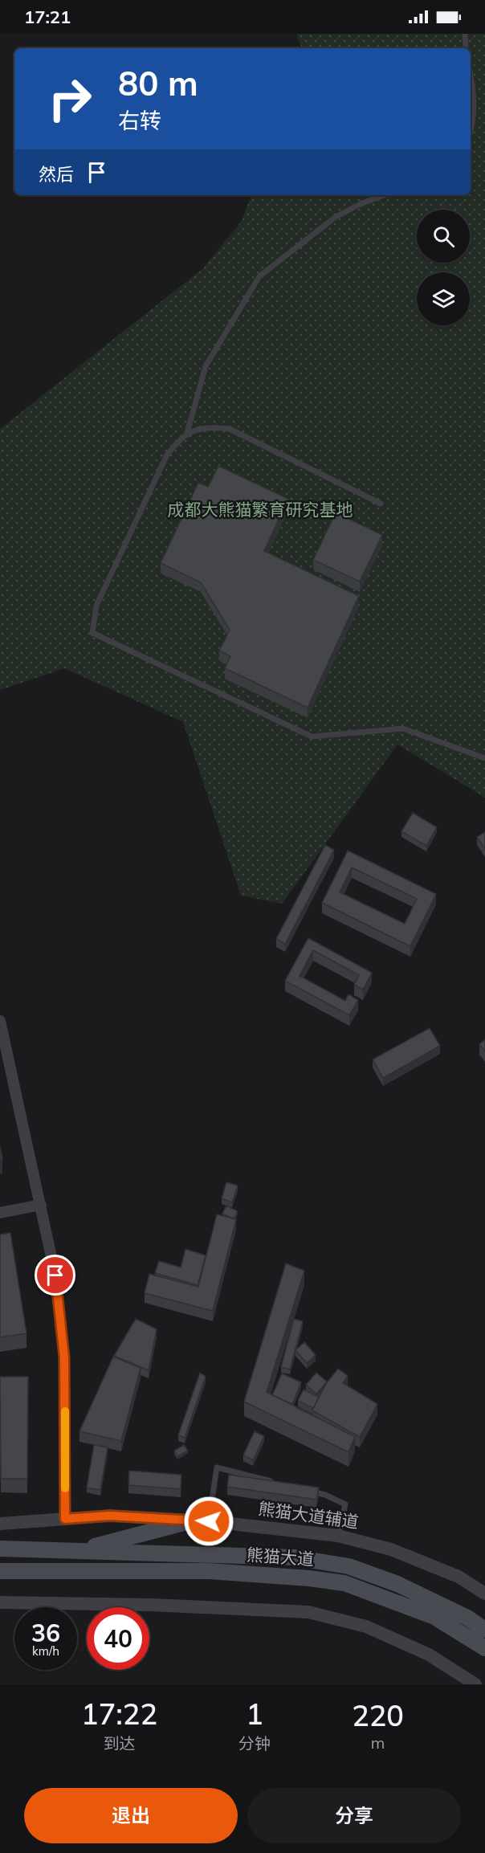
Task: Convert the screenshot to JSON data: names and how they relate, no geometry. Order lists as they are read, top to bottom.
{
  "streets": {
    "main road": ["熊猫大道"],
    "street": ["熊猫大道辅道"]
  },
  "parks": ["成都大熊猫繁育研究基地"],
  "page": {
    "status": "17:21",
    "turn": ["80 m", "右转"],
    "then": "然后",
    "speed": "36 km/h",
    "limit": "40",
    "eta": [
      "17:22",
      "到达",
      "1",
      "分钟",
      "220",
      "m"
    ],
    "buttons": ["退出", "分享"]
  }
}
